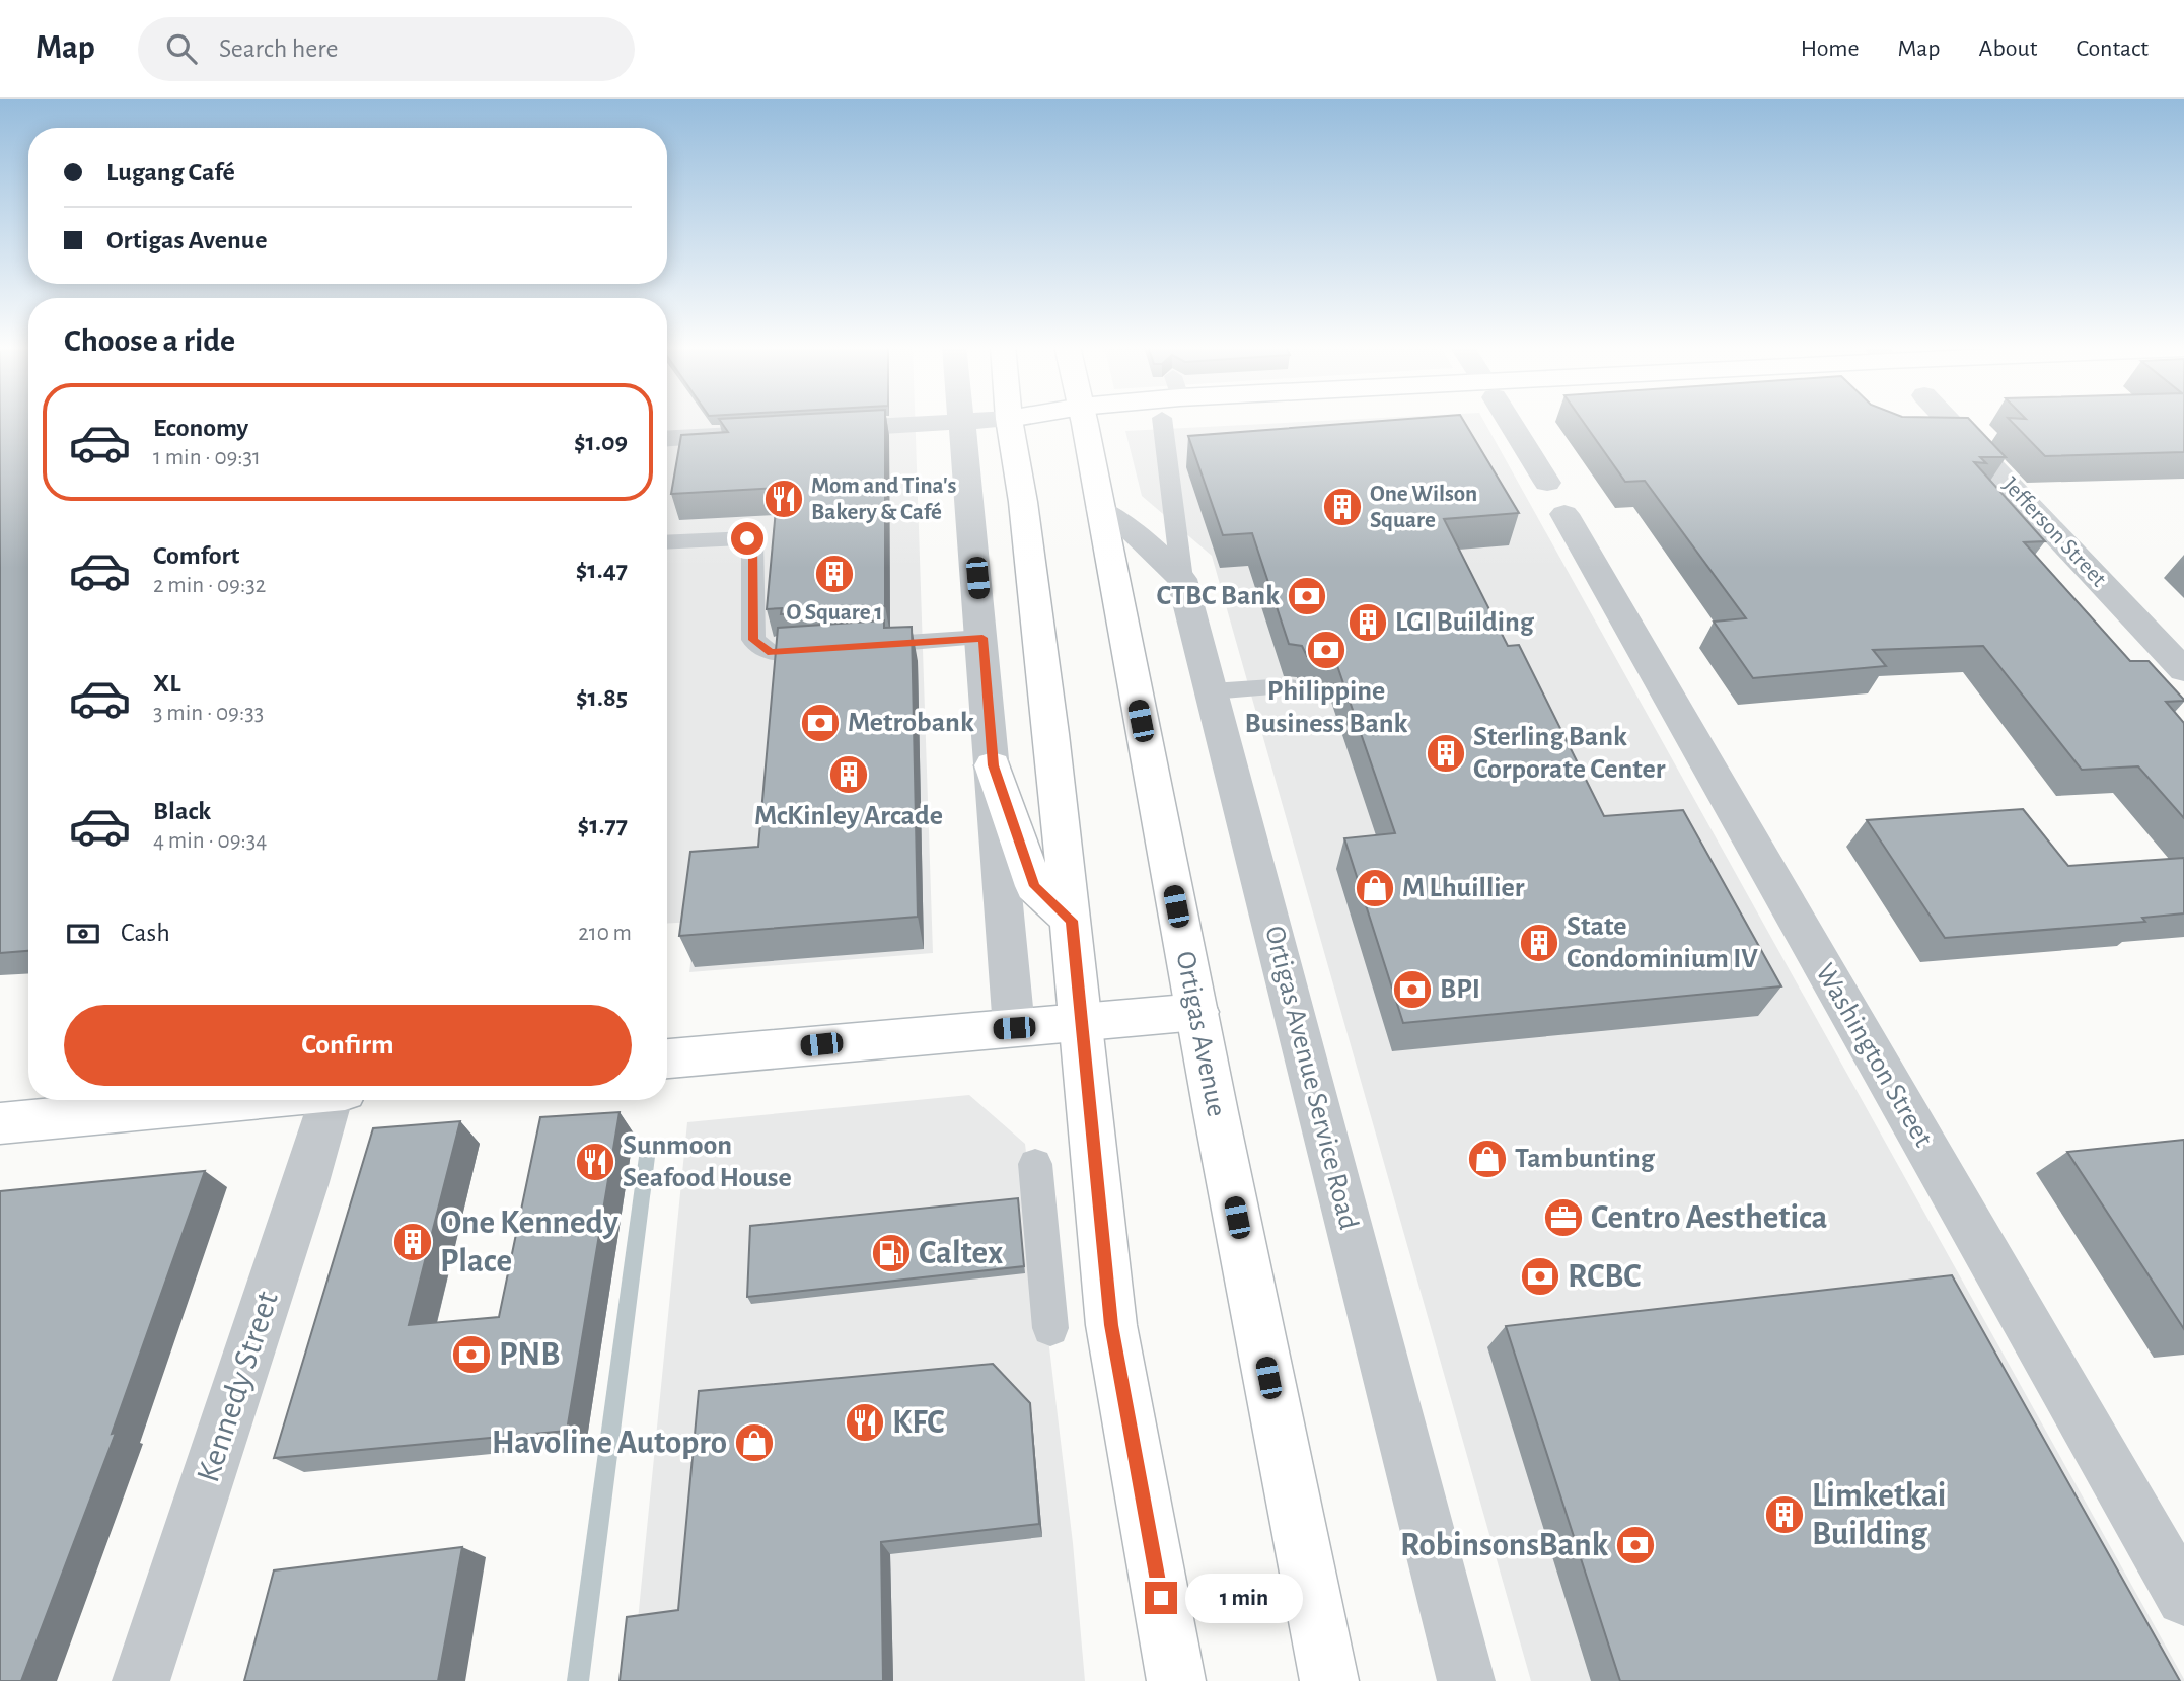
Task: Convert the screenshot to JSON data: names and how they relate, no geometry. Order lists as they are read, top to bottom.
{
  "streets": {
    "main road": ["Ortigas Avenue"],
    "street": [
      "Jefferson Street",
      "Washington Street",
      "Ortigas Avenue Service Road",
      "Kennedy Street"
    ]
  },
  "places": {
    "restaurant": ["Mom and Tina's Bakery & Café", "Sunmoon Seafood House", "KFC"],
    "building": [
      "One Wilson Square",
      "O Square 1",
      "LGI Building",
      "Sterling Bank Corporate Center",
      "McKinley Arcade",
      "State Condominium IV",
      "One Kennedy Place",
      "Limketkai Building"
    ],
    "bank": [
      "CTBC Bank",
      "Philippine Business Bank",
      "Metrobank",
      "BPI",
      "RCBC",
      "PNB",
      "RobinsonsBank"
    ],
    "shop": ["M Lhuillier", "Tambunting", "Havoline Autopro"],
    "office": ["Centro Aesthetica"],
    "fuel station": ["Caltex"]
  },
  "page": {
    "header": "Map",
    "search": "Search here",
    "nav": [
      "Home",
      "Map",
      "About",
      "Contact"
    ],
    "banner": ["Lugang Café", "Ortigas Avenue"],
    "heading": "Choose a ride",
    "list": [
      {
        "name": "Economy",
        "note": "1 min · 09:31",
        "value": "$1.09"
      },
      {
        "name": "Comfort",
        "note": "2 min · 09:32",
        "value": "$1.47"
      },
      {
        "name": "XL",
        "note": "3 min · 09:33",
        "value": "$1.85"
      },
      {
        "name": "Black",
        "note": "4 min · 09:34",
        "value": "$1.77"
      }
    ],
    "pay": ["Cash", "210 m"],
    "buttons": "Confirm",
    "bubble": "1 min"
  }
}
